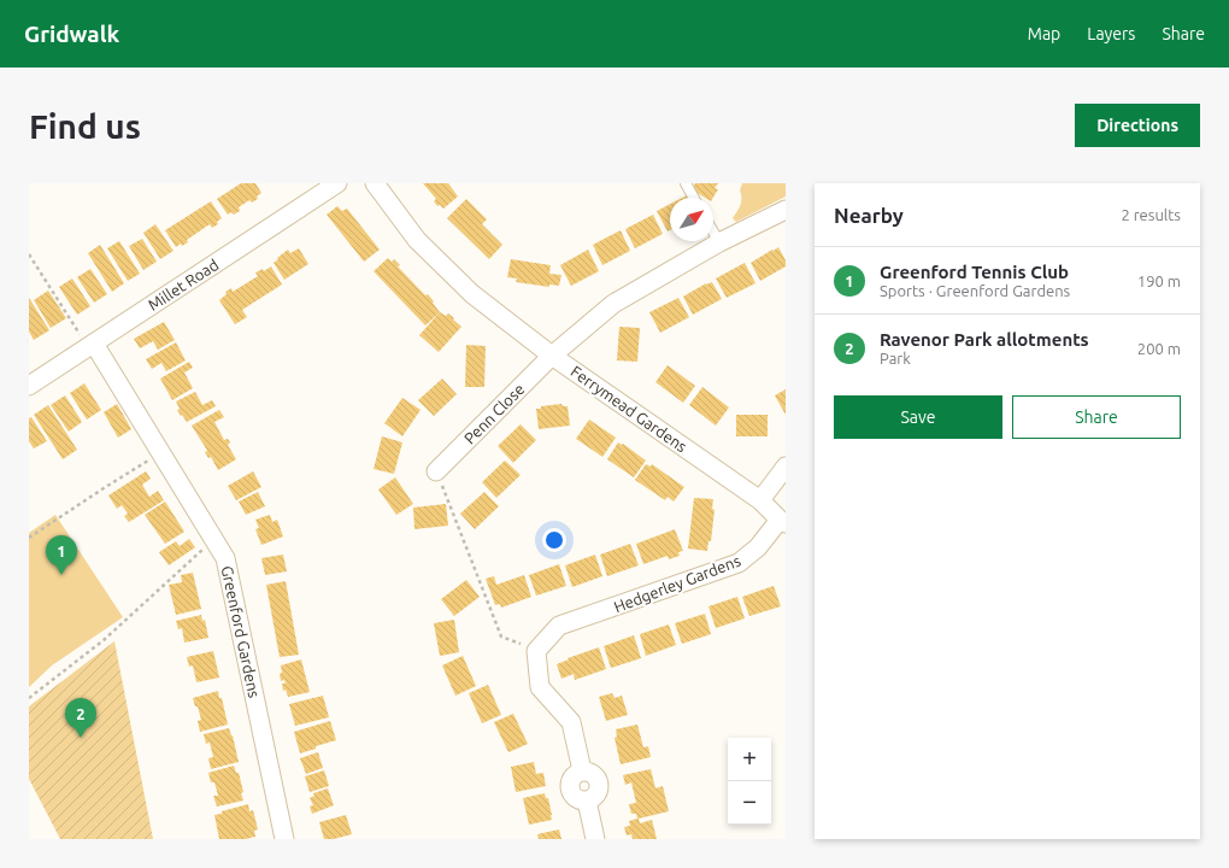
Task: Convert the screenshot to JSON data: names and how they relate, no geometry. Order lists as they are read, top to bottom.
{
  "streets": {
    "street": [
      "Millet Road",
      "Ferrymead Gardens",
      "Penn Close",
      "Hedgerley Gardens",
      "Greenford Gardens"
    ]
  },
  "crossings": [
    ["Millet Road", "Greenford Gardens"],
    ["Ferrymead Gardens", "Penn Close"],
    ["Ferrymead Gardens", "Hedgerley Gardens"]
  ],
  "north": "top right",
  "page": {
    "header": "Gridwalk",
    "nav": ["Map", "Layers", "Share"],
    "buttons": [
      "Directions",
      ["Save", "Share"]
    ],
    "title": "Find us",
    "heading": ["Nearby", "2 results"],
    "list": [
      {
        "mark": "1",
        "name": "Greenford Tennis Club",
        "note": "Sports · Greenford Gardens",
        "value": "190 m"
      },
      {
        "mark": "2",
        "name": "Ravenor Park allotments",
        "note": "Park",
        "value": "200 m"
      }
    ],
    "pins": ["1", "2"],
    "map_buttons": ["+", "−"]
  }
}
